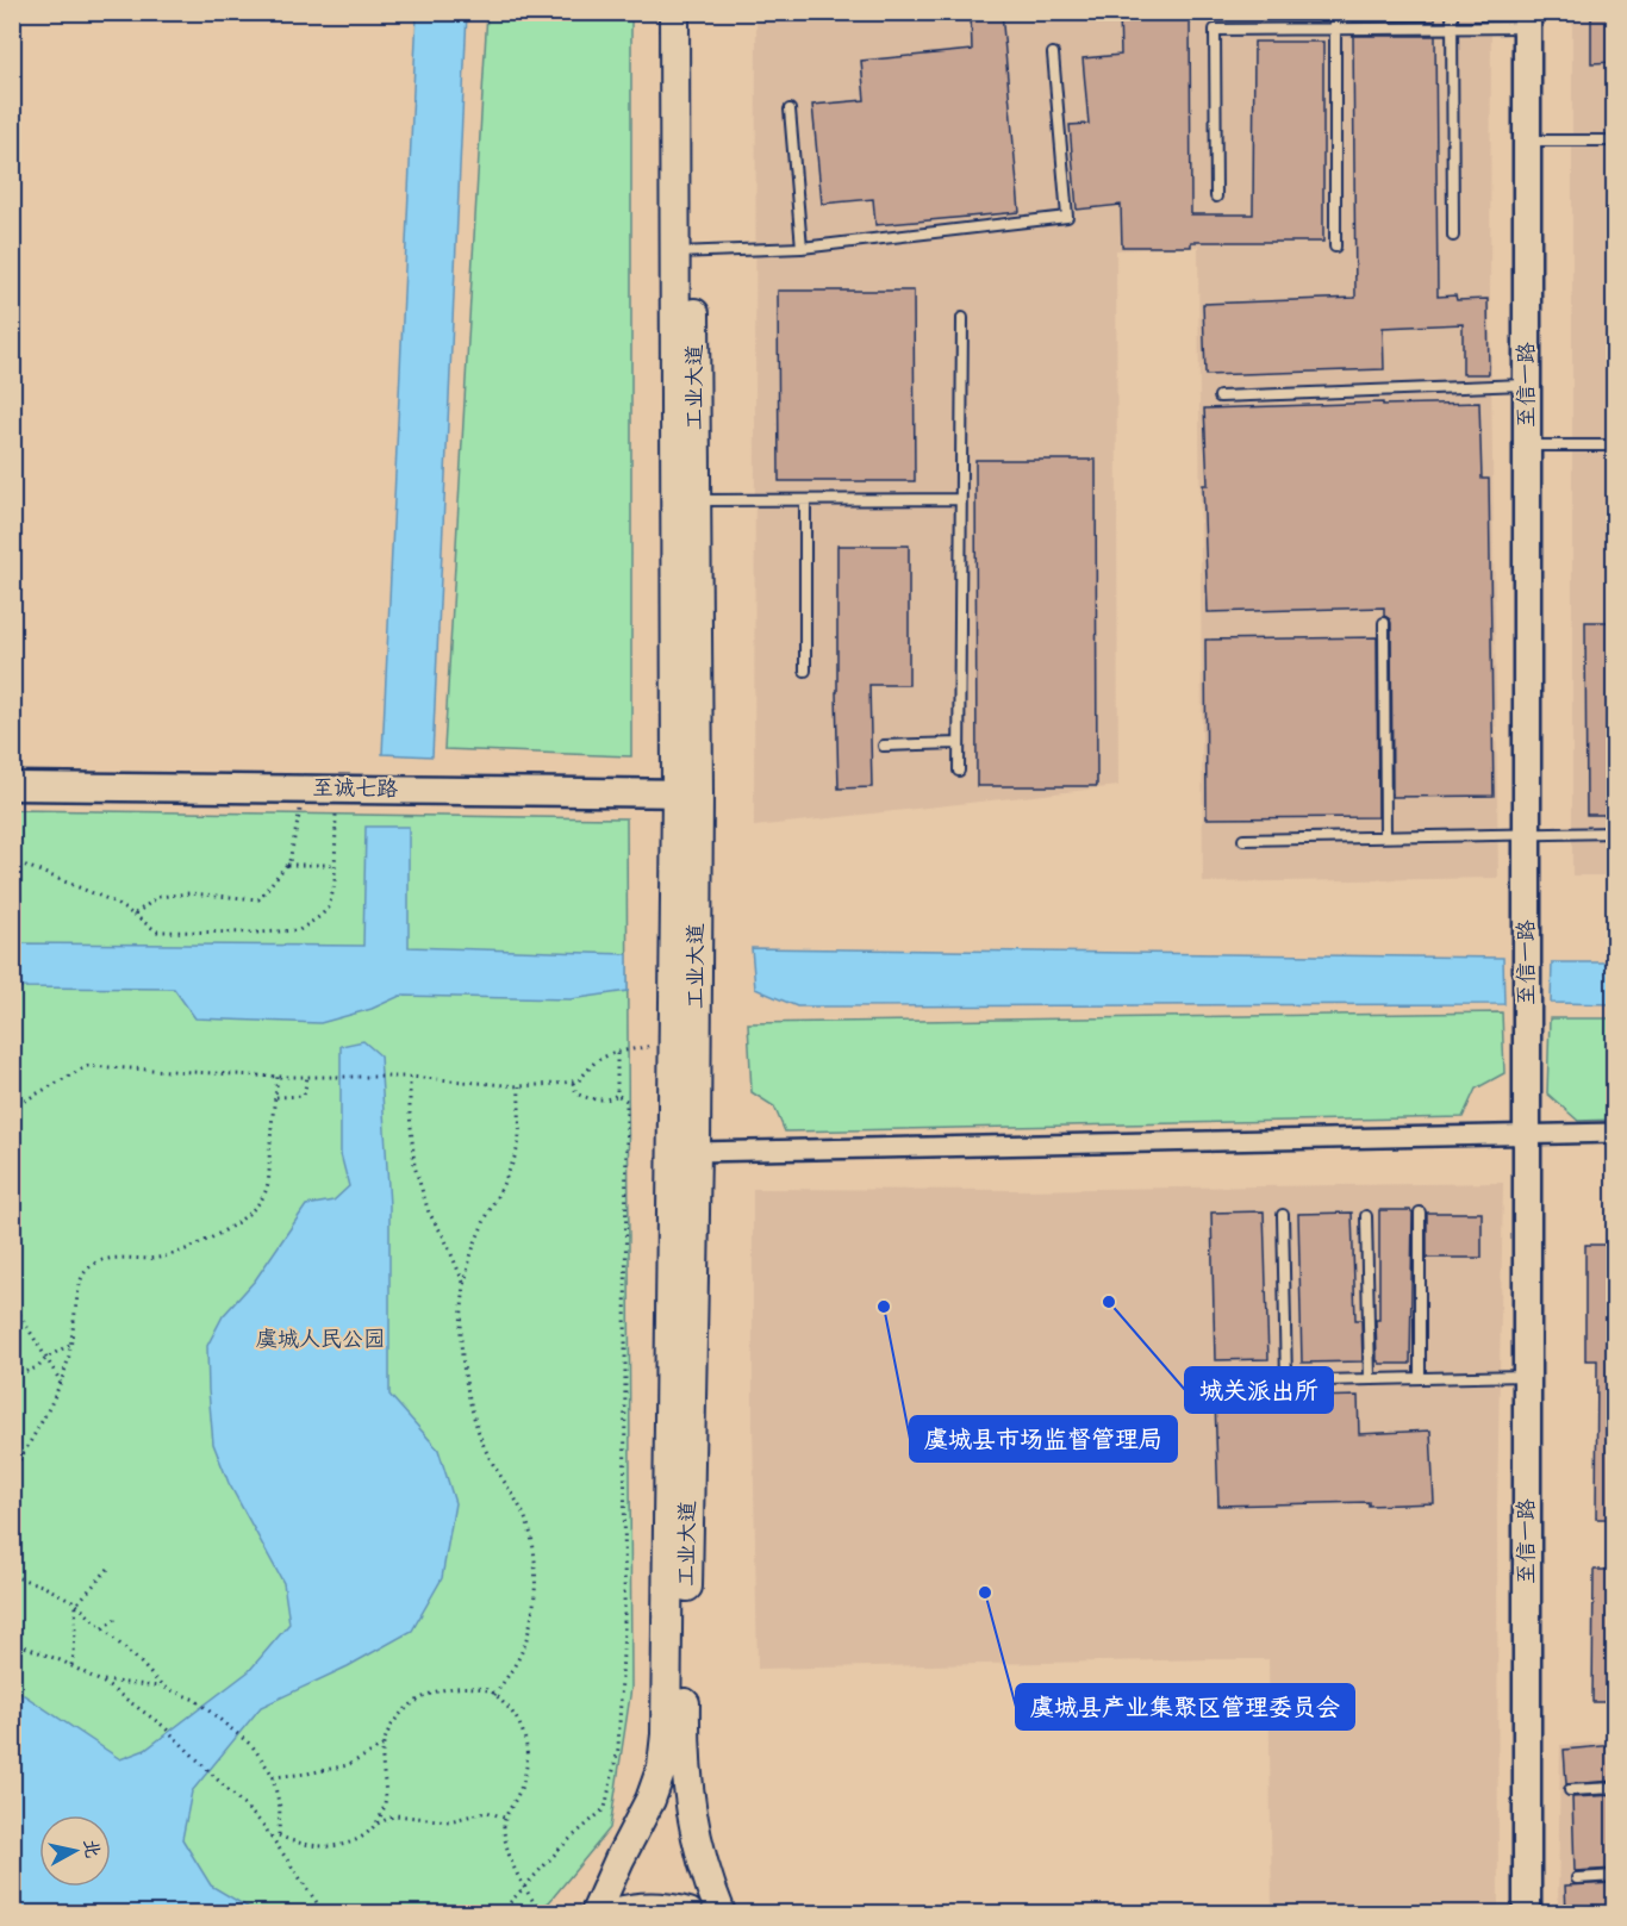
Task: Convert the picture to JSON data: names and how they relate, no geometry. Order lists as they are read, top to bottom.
{
  "streets": {
    "main road": ["工业大道"],
    "street": ["至信一路", "至诚七路"]
  },
  "crossings": [
    ["工业大道", "至诚七路"]
  ],
  "parks": ["虞城人民公园"],
  "places": ["城关派出所", "虞城县市场监督管理局", "虞城县产业集聚区管理委员会"],
  "north": "right"
}
